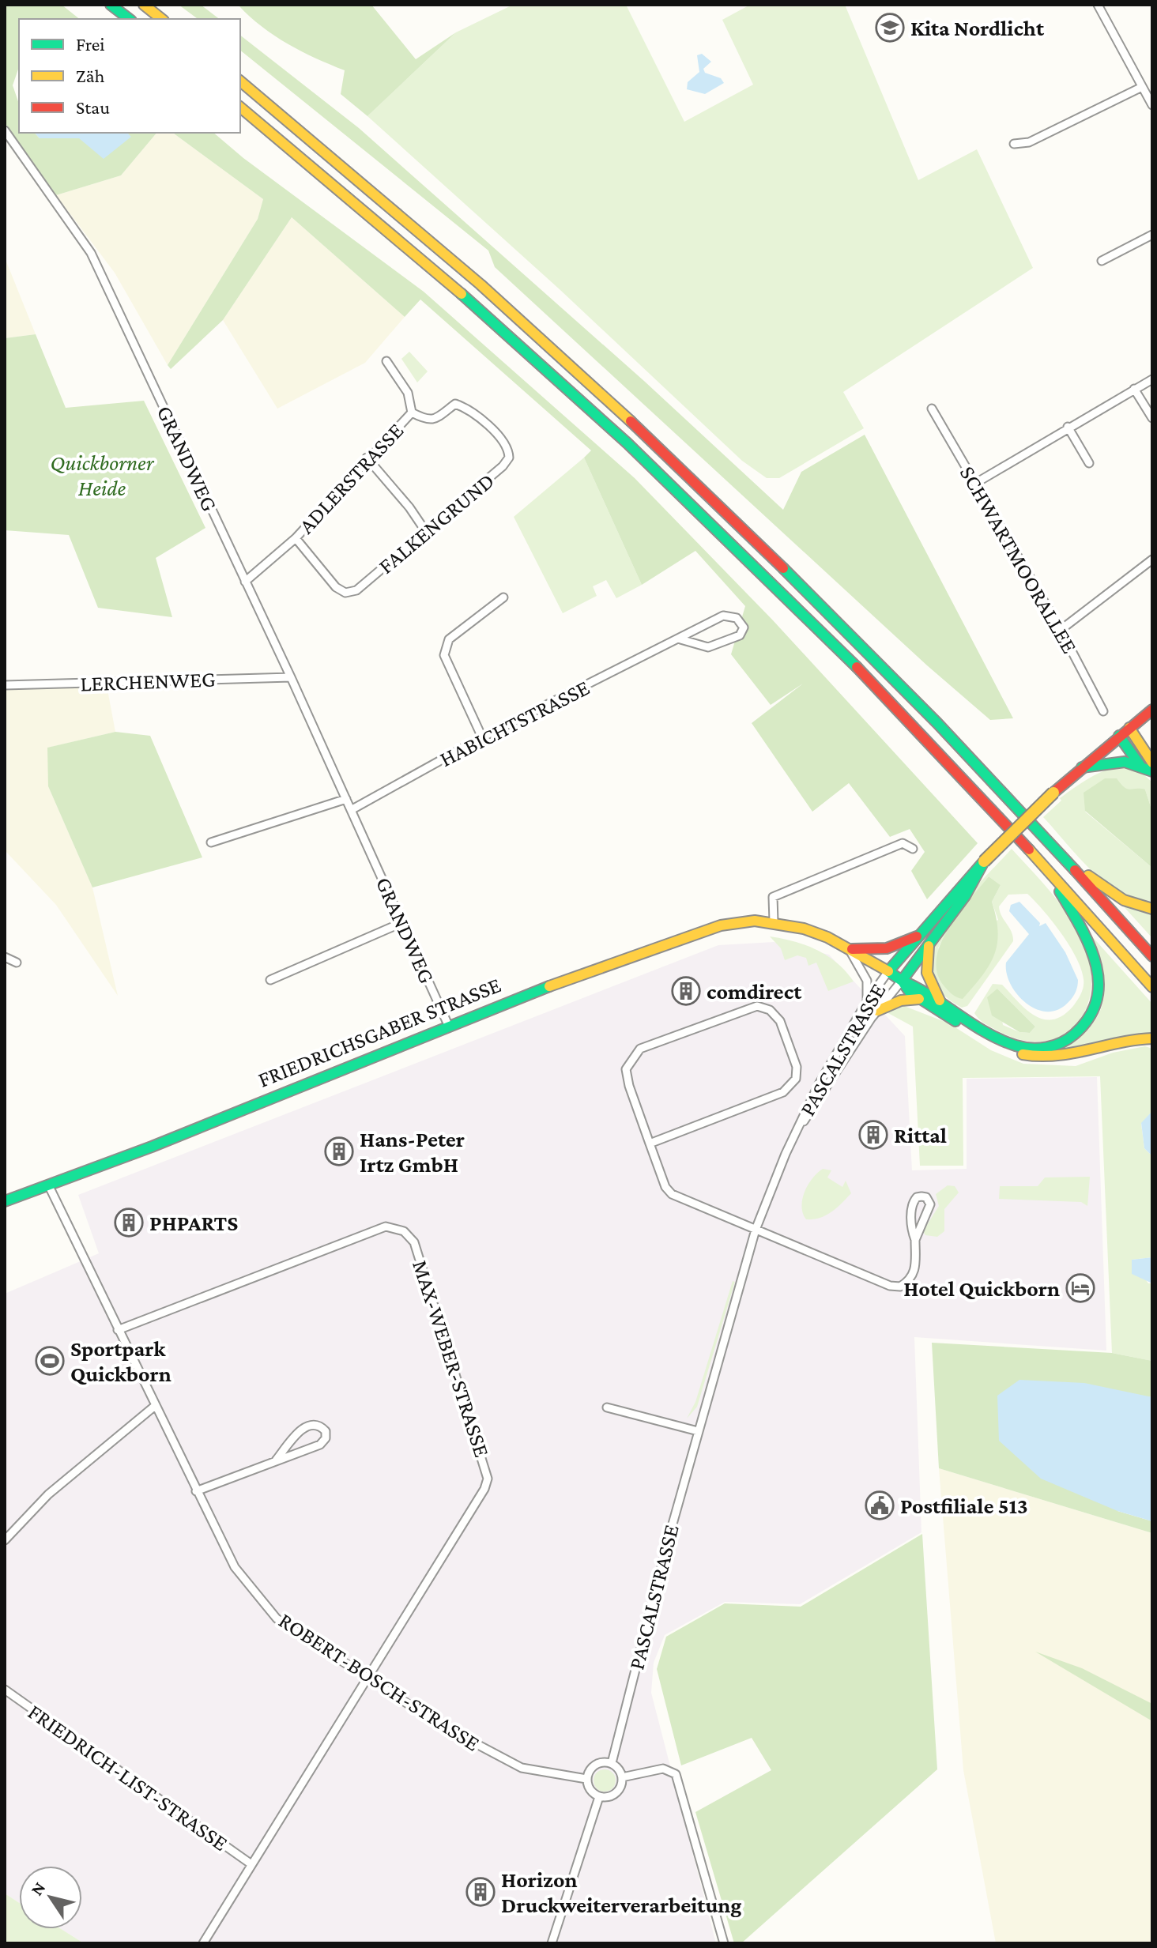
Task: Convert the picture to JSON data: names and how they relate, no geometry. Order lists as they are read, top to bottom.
{
  "streets": {
    "main road": ["FRIEDRICHSGABER STRASSE"],
    "street": [
      "GRANDWEG",
      "ADLERSTRASSE",
      "FALKENGRUND",
      "SCHWARTMOORALLEE",
      "LERCHENWEG",
      "HABICHTSTRASSE",
      "PASCALSTRASSE",
      "MAX-WEBER-STRASSE",
      "ROBERT-BOSCH-STRASSE",
      "FRIEDRICH-LIST-STRASSE"
    ]
  },
  "crossings": [
    ["GRANDWEG", "ADLERSTRASSE"],
    ["GRANDWEG", "LERCHENWEG"],
    ["GRANDWEG", "HABICHTSTRASSE"],
    ["GRANDWEG", "FRIEDRICHSGABER STRASSE"],
    ["ADLERSTRASSE", "FALKENGRUND"],
    ["FRIEDRICHSGABER STRASSE", "PASCALSTRASSE"],
    ["FRIEDRICHSGABER STRASSE", "ROBERT-BOSCH-STRASSE"],
    ["PASCALSTRASSE", "ROBERT-BOSCH-STRASSE"],
    ["MAX-WEBER-STRASSE", "ROBERT-BOSCH-STRASSE"],
    ["MAX-WEBER-STRASSE", "FRIEDRICH-LIST-STRASSE"]
  ],
  "parks": ["Quickborner Heide"],
  "places": {
    "school or university": ["Kita Nordlicht"],
    "building": [
      "comdirect",
      "Rittal",
      "Hans-Peter Irtz GmbH",
      "PHPARTS",
      "Horizon Druckweiterverarbeitung"
    ],
    "hotel": ["Hotel Quickborn"],
    "sports": ["Sportpark Quickborn"],
    "public building": ["Postfiliale 513"]
  },
  "legend": ["Frei", "Zäh", "Stau"],
  "north": "top left"
}
